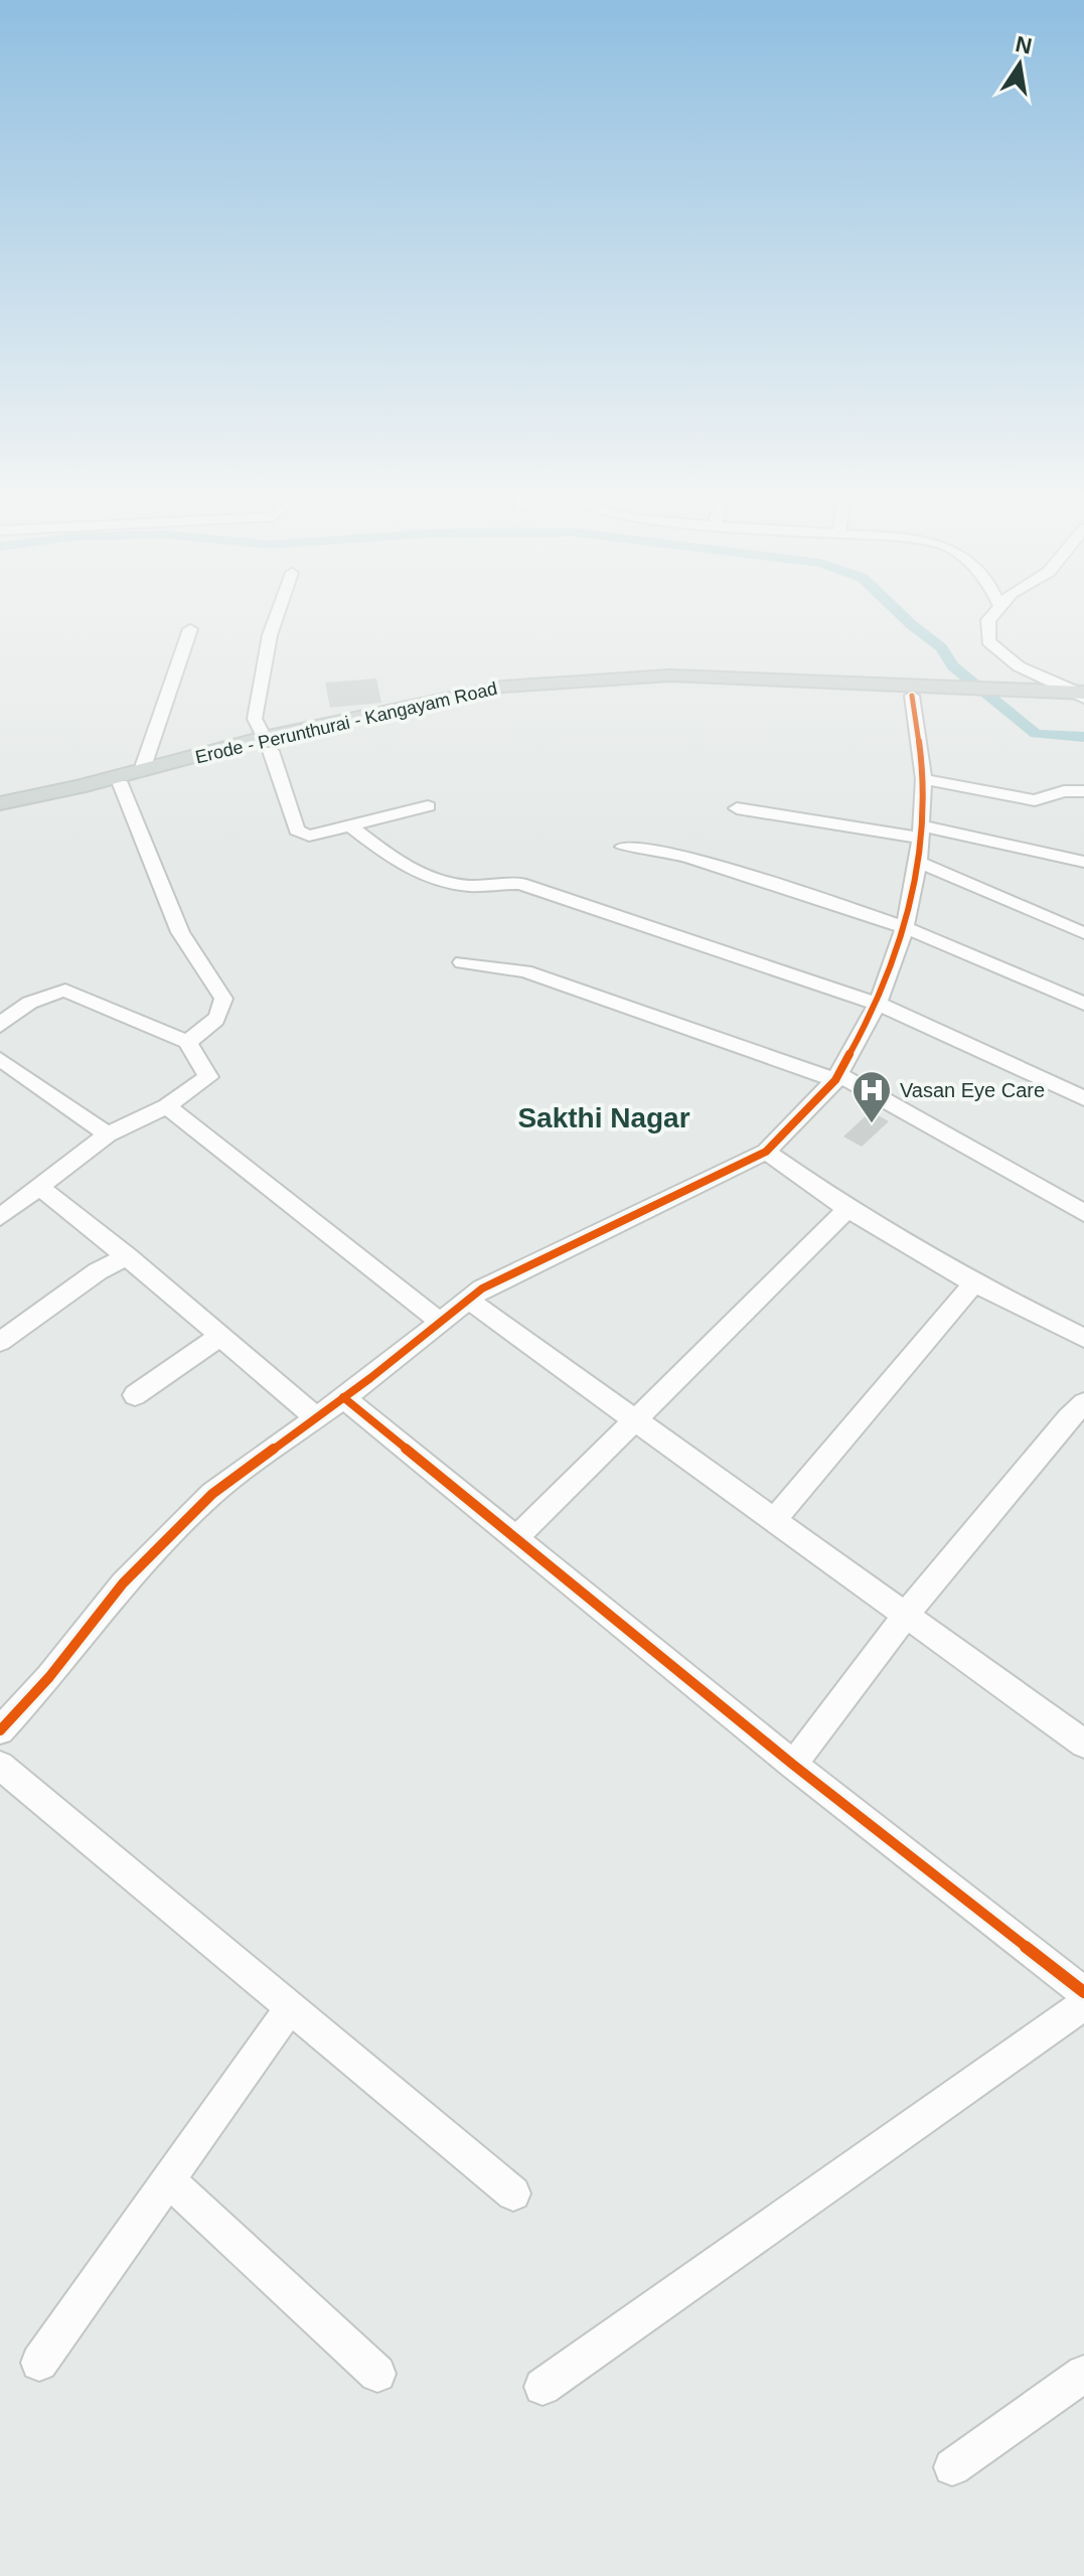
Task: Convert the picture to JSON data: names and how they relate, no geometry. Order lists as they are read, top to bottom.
{
  "streets": {
    "main road": ["Erode - Perunthurai - Kangayam Road"]
  },
  "districts": ["Sakthi Nagar"],
  "places": {
    "hospital": ["Vasan Eye Care"]
  },
  "north": "top"
}
